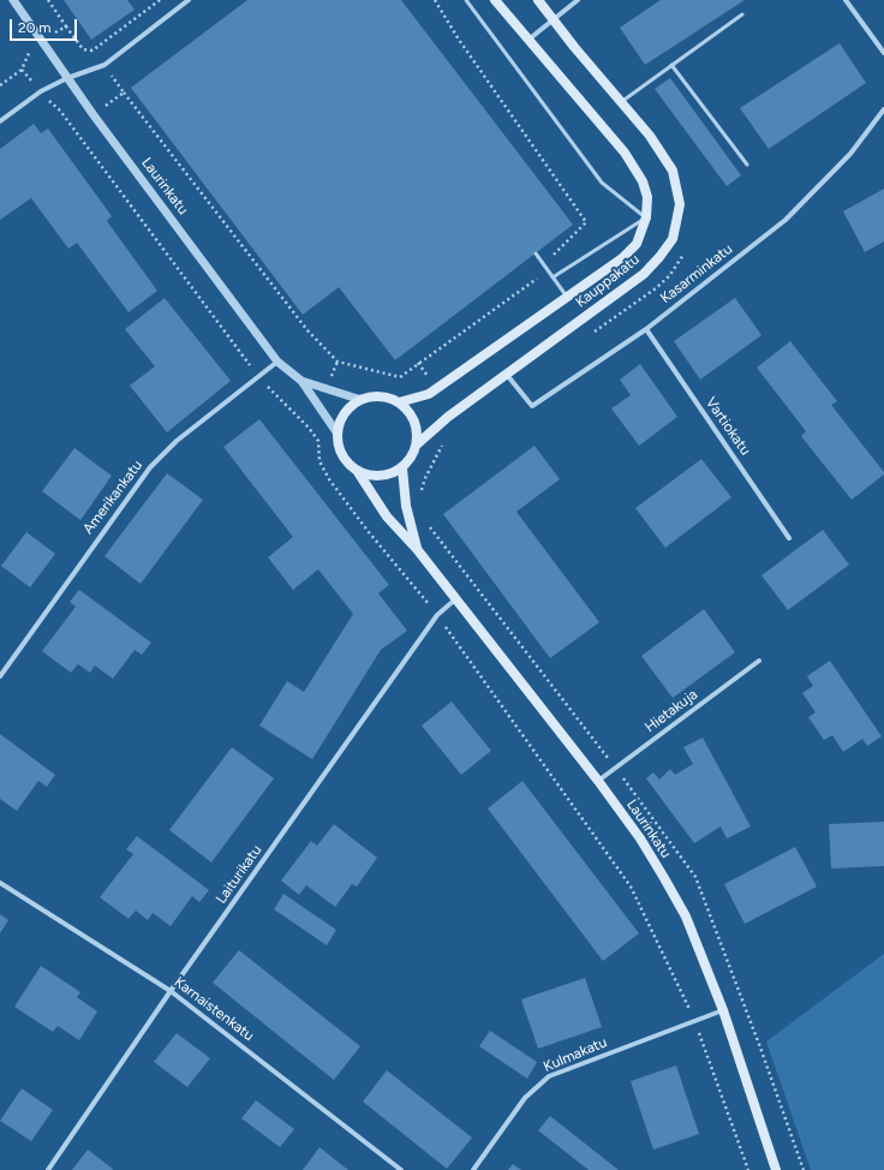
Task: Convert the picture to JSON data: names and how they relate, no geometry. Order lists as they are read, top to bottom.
{
  "streets": {
    "main road": ["Laurinkatu", "Kauppakatu"],
    "street": [
      "Kasarminkatu",
      "Vartiokatu",
      "Amerikankatu",
      "Hietakuja",
      "Laiturikatu",
      "Karnaistenkatu",
      "Kulmakatu"
    ]
  },
  "crossings": [
    ["Laurinkatu", "Kauppakatu"],
    ["Laurinkatu", "Amerikankatu"],
    ["Laurinkatu", "Hietakuja"],
    ["Laurinkatu", "Laiturikatu"],
    ["Laurinkatu", "Kulmakatu"],
    ["Kasarminkatu", "Kauppakatu"],
    ["Kasarminkatu", "Vartiokatu"],
    ["Laiturikatu", "Karnaistenkatu"]
  ],
  "scale_bar": "20 m"
}
